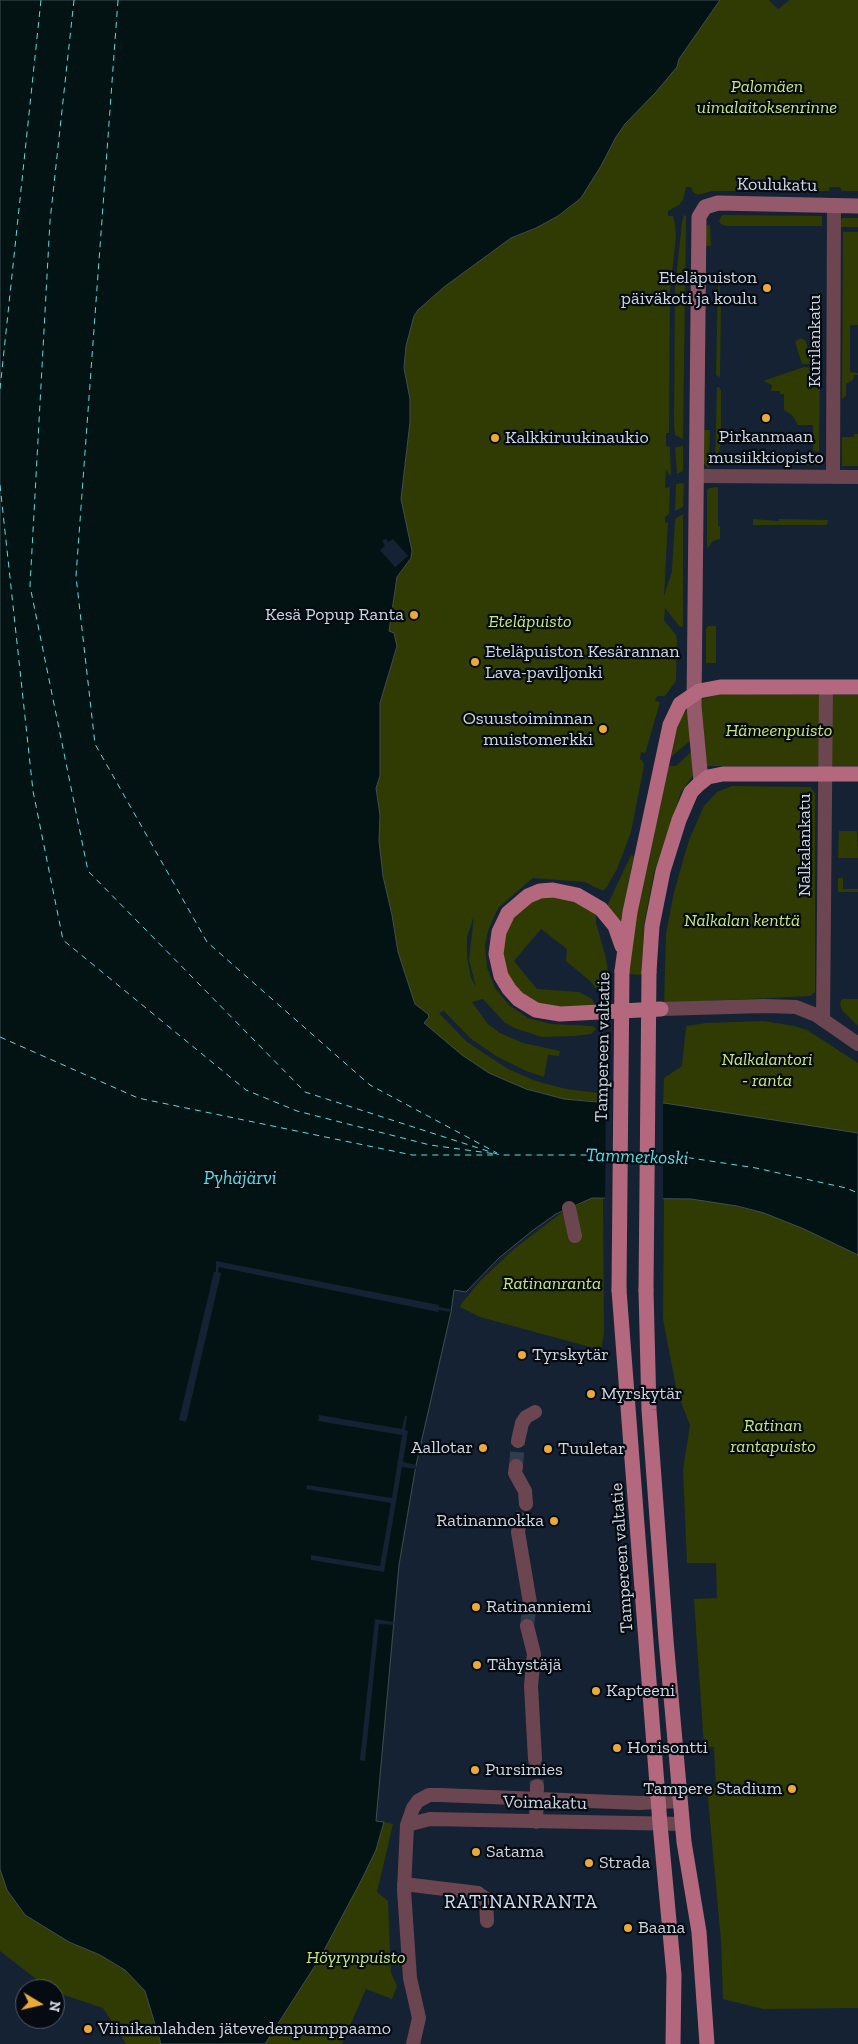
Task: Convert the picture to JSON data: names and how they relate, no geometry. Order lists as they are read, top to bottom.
{
  "streets": {
    "main road": ["Tampereen valtatie"],
    "street": [
      "Koulukatu",
      "Kurilankatu",
      "Nalkalankatu",
      "Voimakatu"
    ]
  },
  "crossings": [
    ["Koulukatu", "Kurilankatu"],
    ["Tampereen valtatie", "Voimakatu"]
  ],
  "districts": ["RATINANRANTA"],
  "water": ["Tammerkoski", "Pyhäjärvi"],
  "parks": [
    "Palomäen uimalaitoksenrinne",
    "Eteläpuisto",
    "Hämeenpuisto",
    "Nalkalan kenttä",
    "Nalkalantori - ranta",
    "Ratinanranta",
    "Ratinan rantapuisto",
    "Höyrynpuisto"
  ],
  "places": [
    "Eteläpuiston päiväkoti ja koulu",
    "Pirkanmaan musiikkiopisto",
    "Kalkkiruukinaukio",
    "Kesä Popup Ranta",
    "Eteläpuiston Kesärannan Lava-paviljonki",
    "Osuustoiminnan muistomerkki",
    "Tyrskytär",
    "Myrskytär",
    "Aallotar",
    "Tuuletar",
    "Ratinannokka",
    "Ratinanniemi",
    "Tähystäjä",
    "Kapteeni",
    "Horisontti",
    "Pursimies",
    "Tampere Stadium",
    "Satama",
    "Strada",
    "Baana",
    "Viinikanlahden jätevedenpumppaamo"
  ],
  "north": "right"
}
